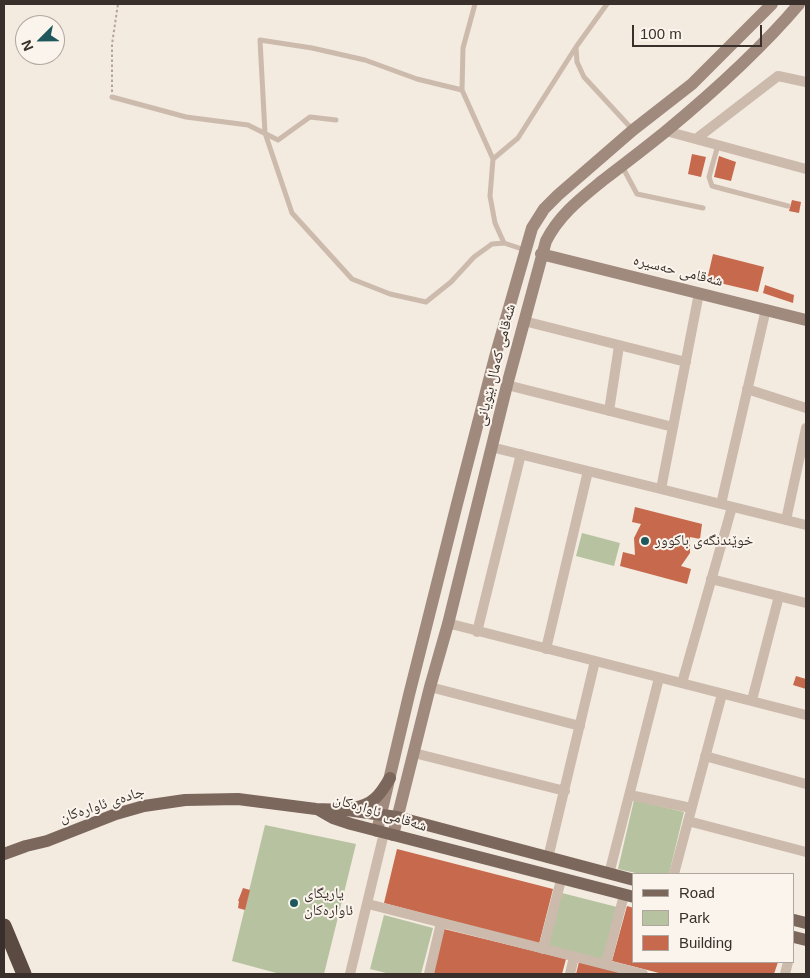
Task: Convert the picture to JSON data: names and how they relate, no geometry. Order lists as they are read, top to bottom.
{
  "streets": {
    "main road": [
      "شەقامی حەسیرە",
      "شەقامی کەمال بێویانی",
      "جادەی ئاوارەکان",
      "شەقامی ئاوارەکان"
    ]
  },
  "crossings": [
    ["شەقامی حەسیرە", "شەقامی کەمال بێویانی"],
    ["شەقامی کەمال بێویانی", "شەقامی ئاوارەکان"],
    ["جادەی ئاوارەکان", "شەقامی ئاوارەکان"]
  ],
  "places": ["خوێندنگەی باکوور", "یاریگای ئاوارەکان"],
  "legend": ["Road", "Park", "Building"],
  "scale_bar": "100 m",
  "north": "bottom left"
}
